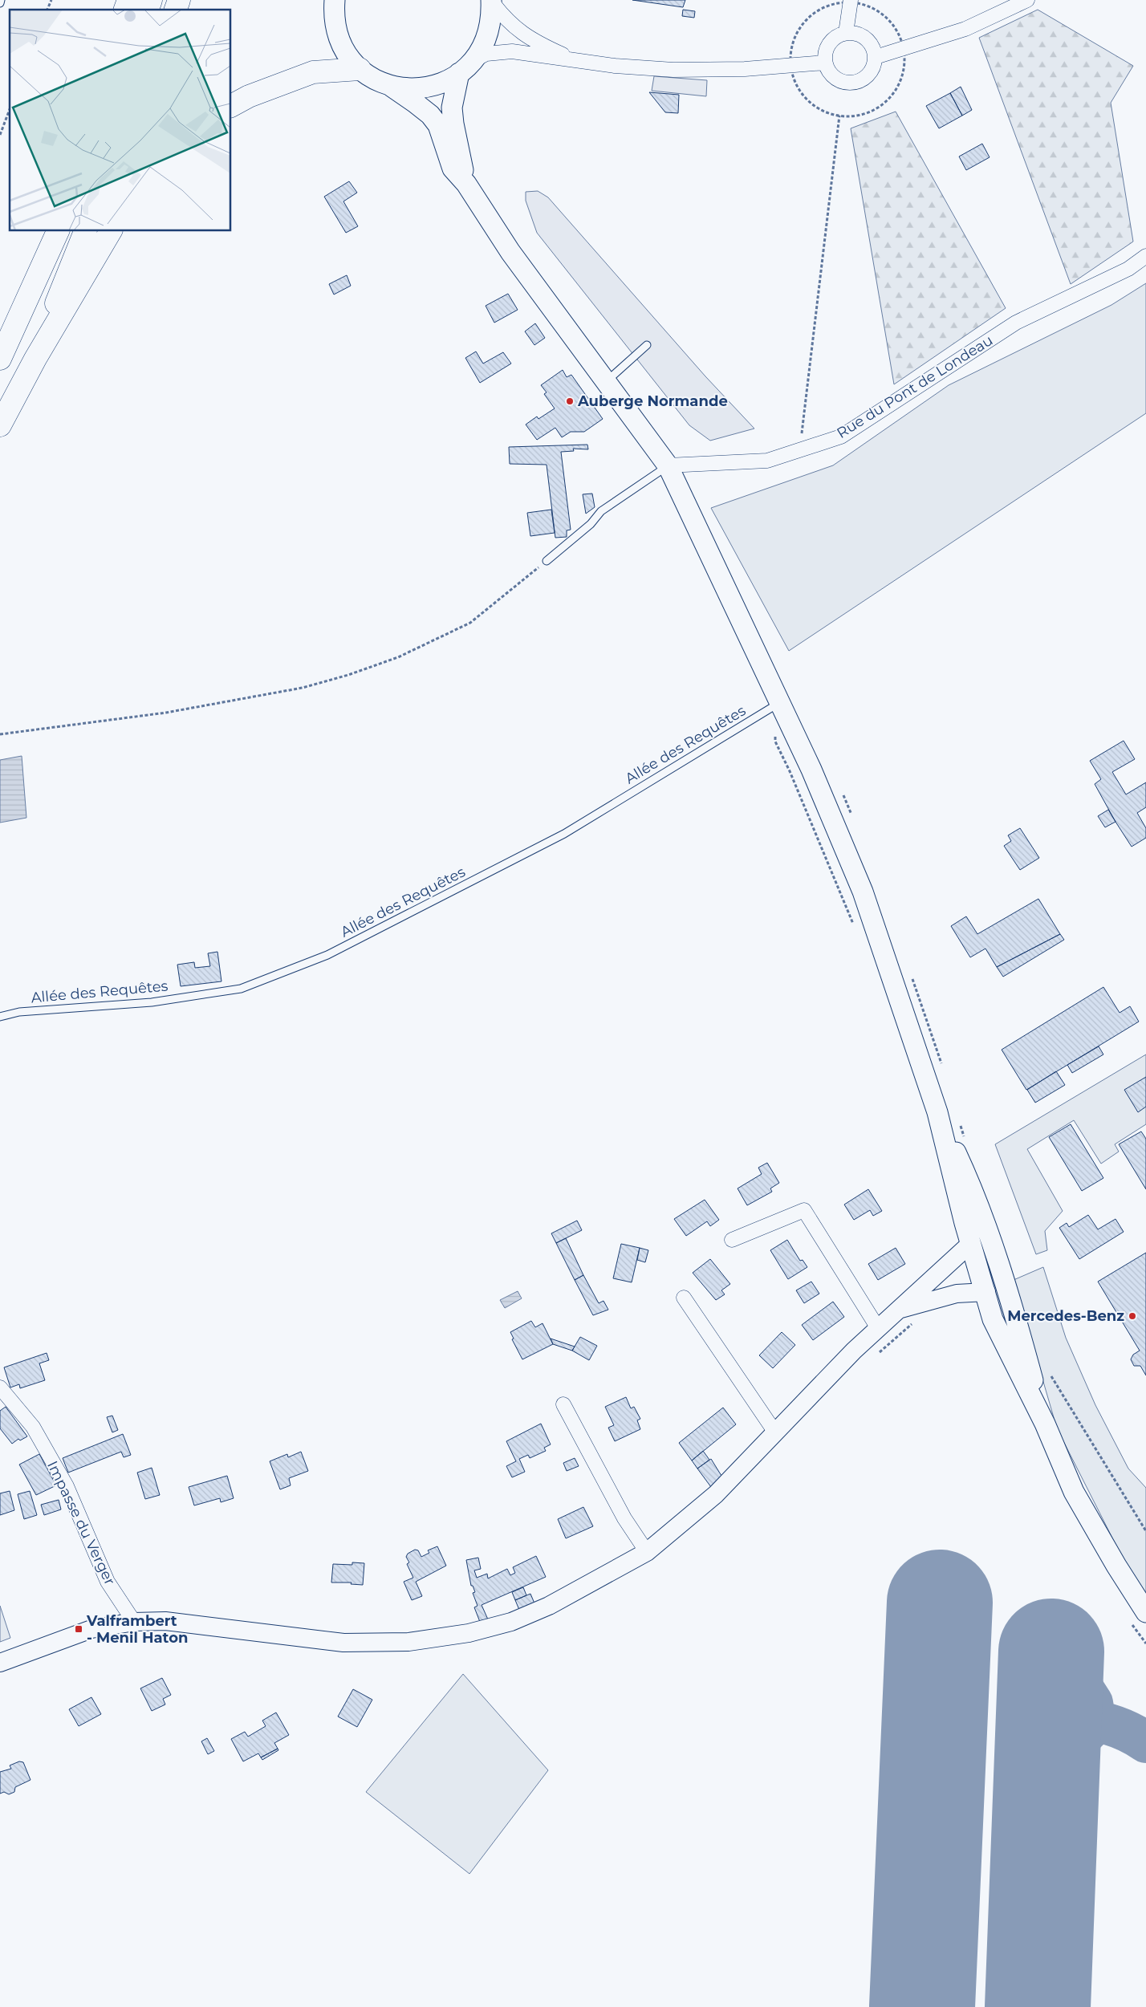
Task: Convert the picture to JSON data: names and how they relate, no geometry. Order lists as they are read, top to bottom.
{
  "streets": {
    "street": ["Rue du Pont de Londeau", "Impasse du Verger"],
    "lane": ["Allée des Requêtes"]
  },
  "places": {
    "other": ["Auberge Normande", "Mercedes-Benz"],
    "transit": ["Valframbert - Menil Haton"]
  }
}
